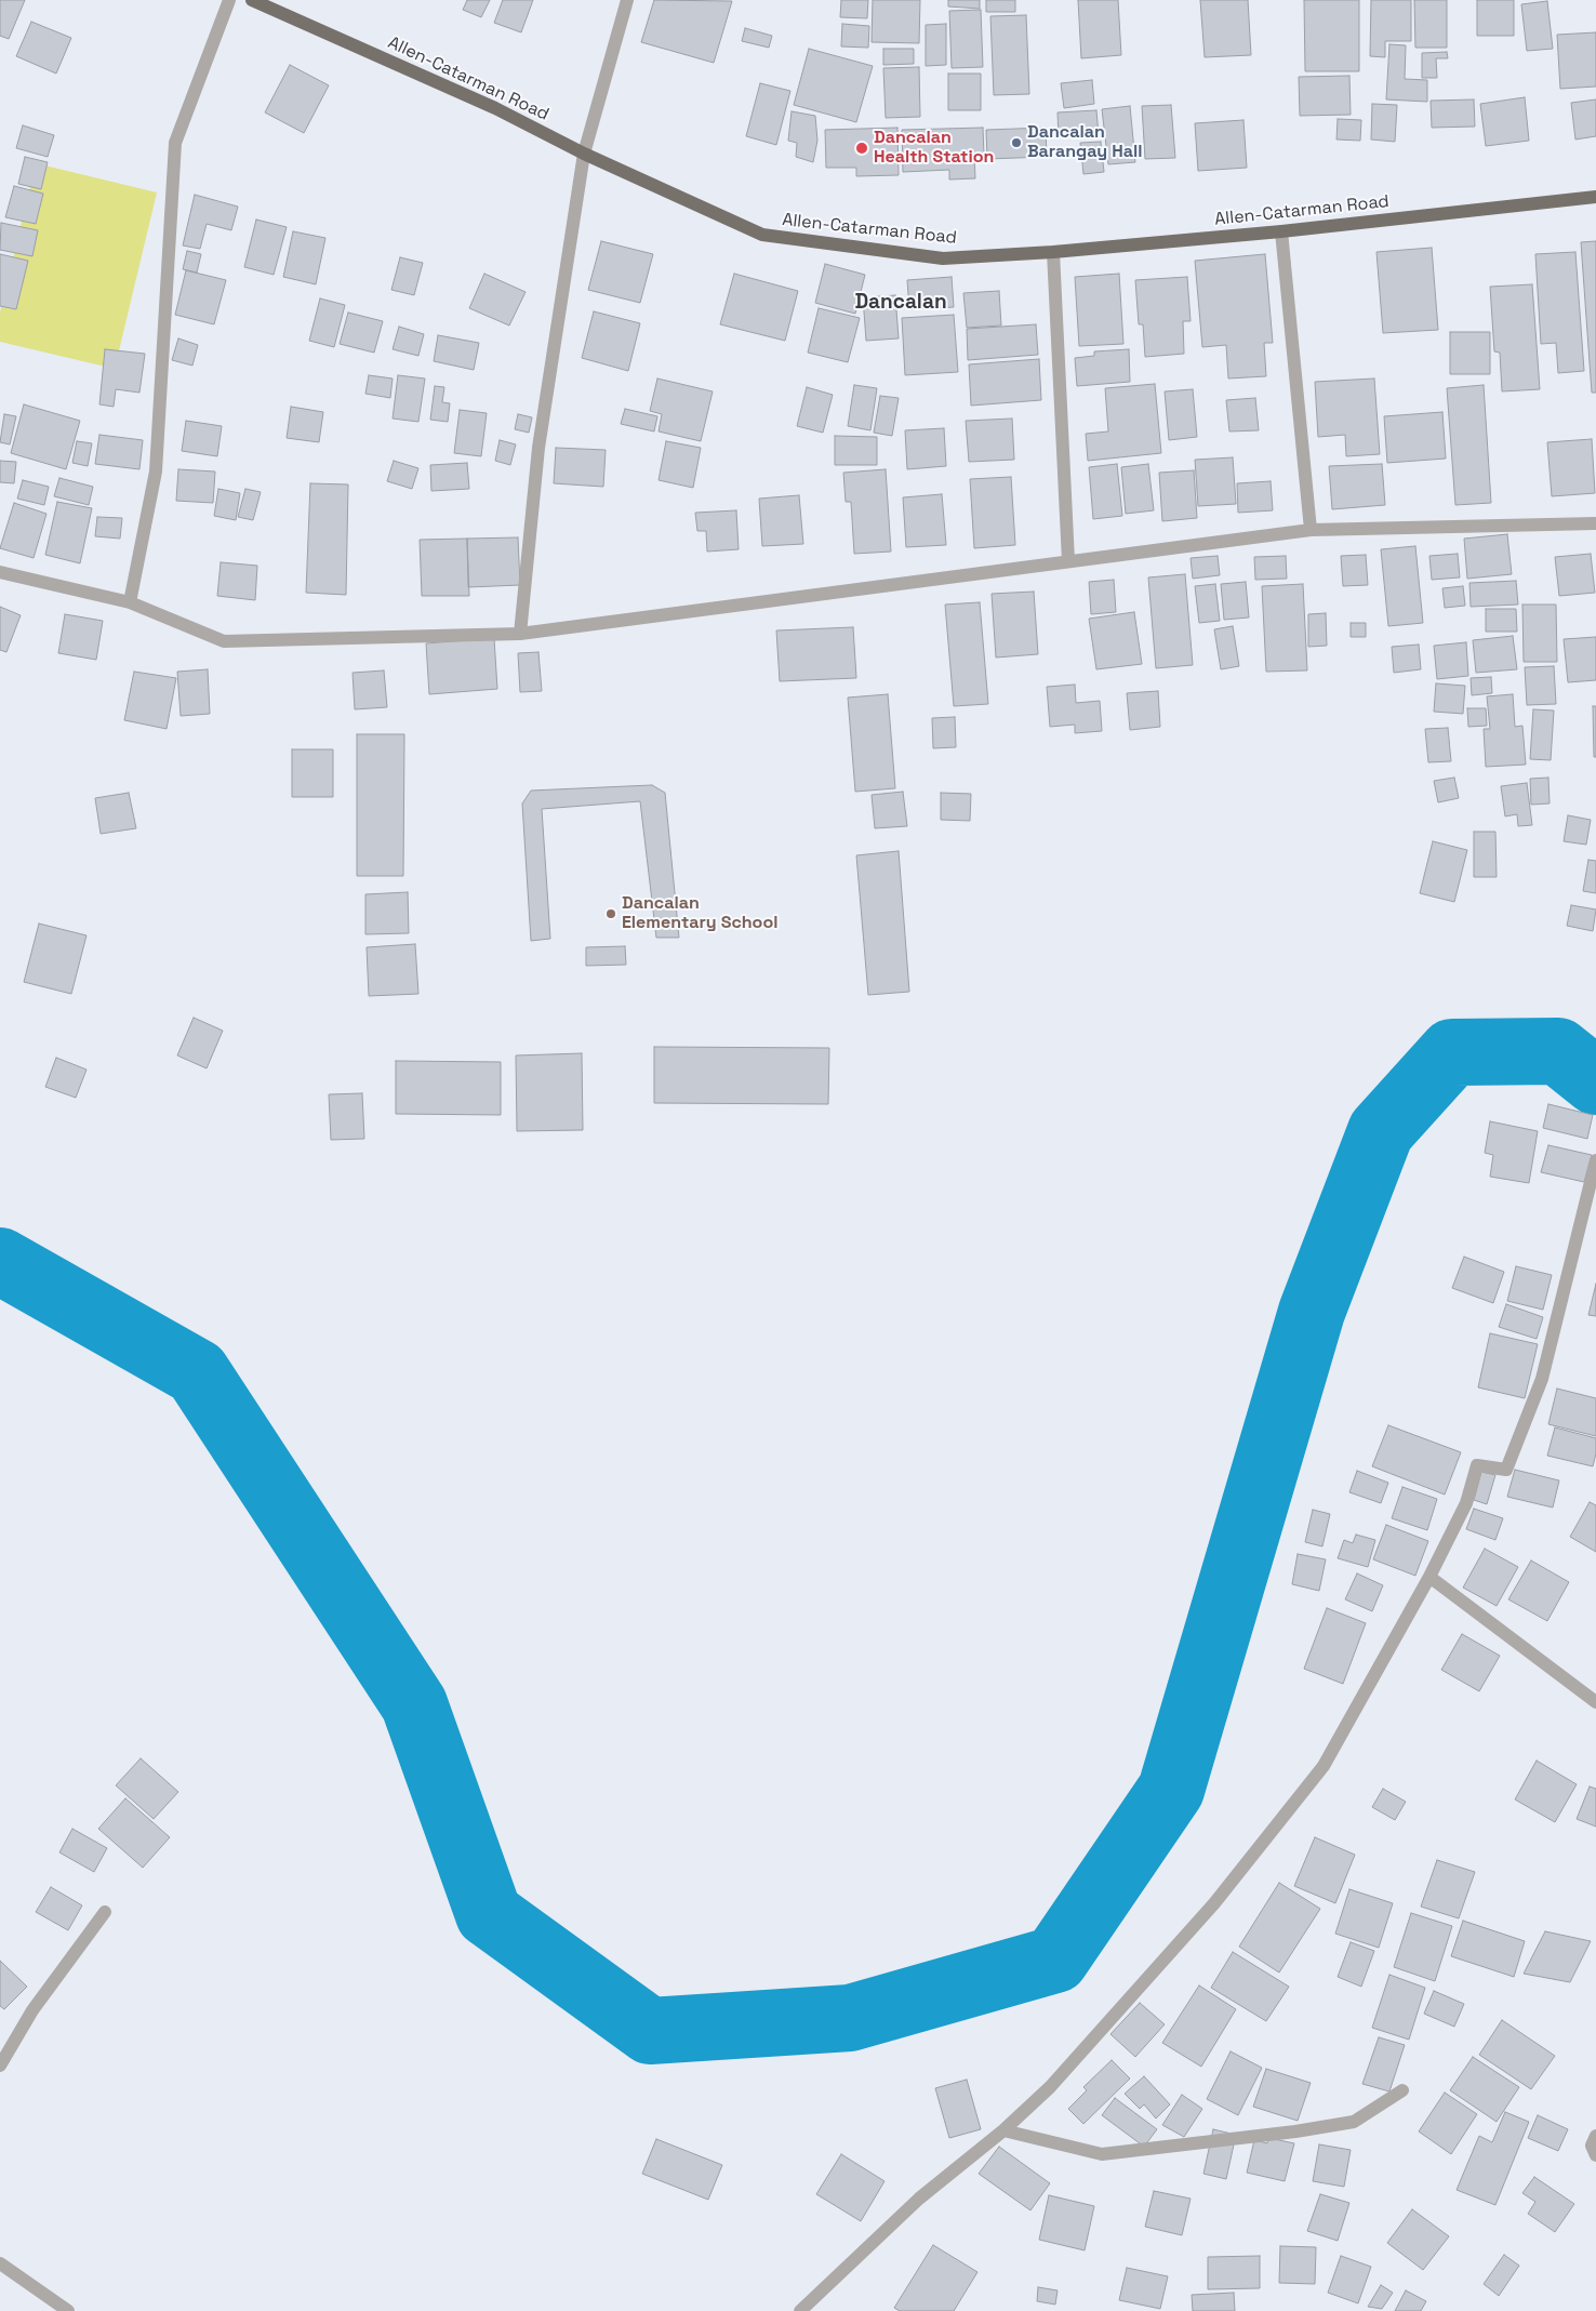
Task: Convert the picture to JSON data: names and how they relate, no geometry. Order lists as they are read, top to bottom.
{
  "streets": {
    "main road": ["Allen-Catarman Road"]
  },
  "districts": ["Dancalan"],
  "places": ["Dancalan Barangay Hall", "Dancalan Health Station", "Dancalan Elementary School"]
}
